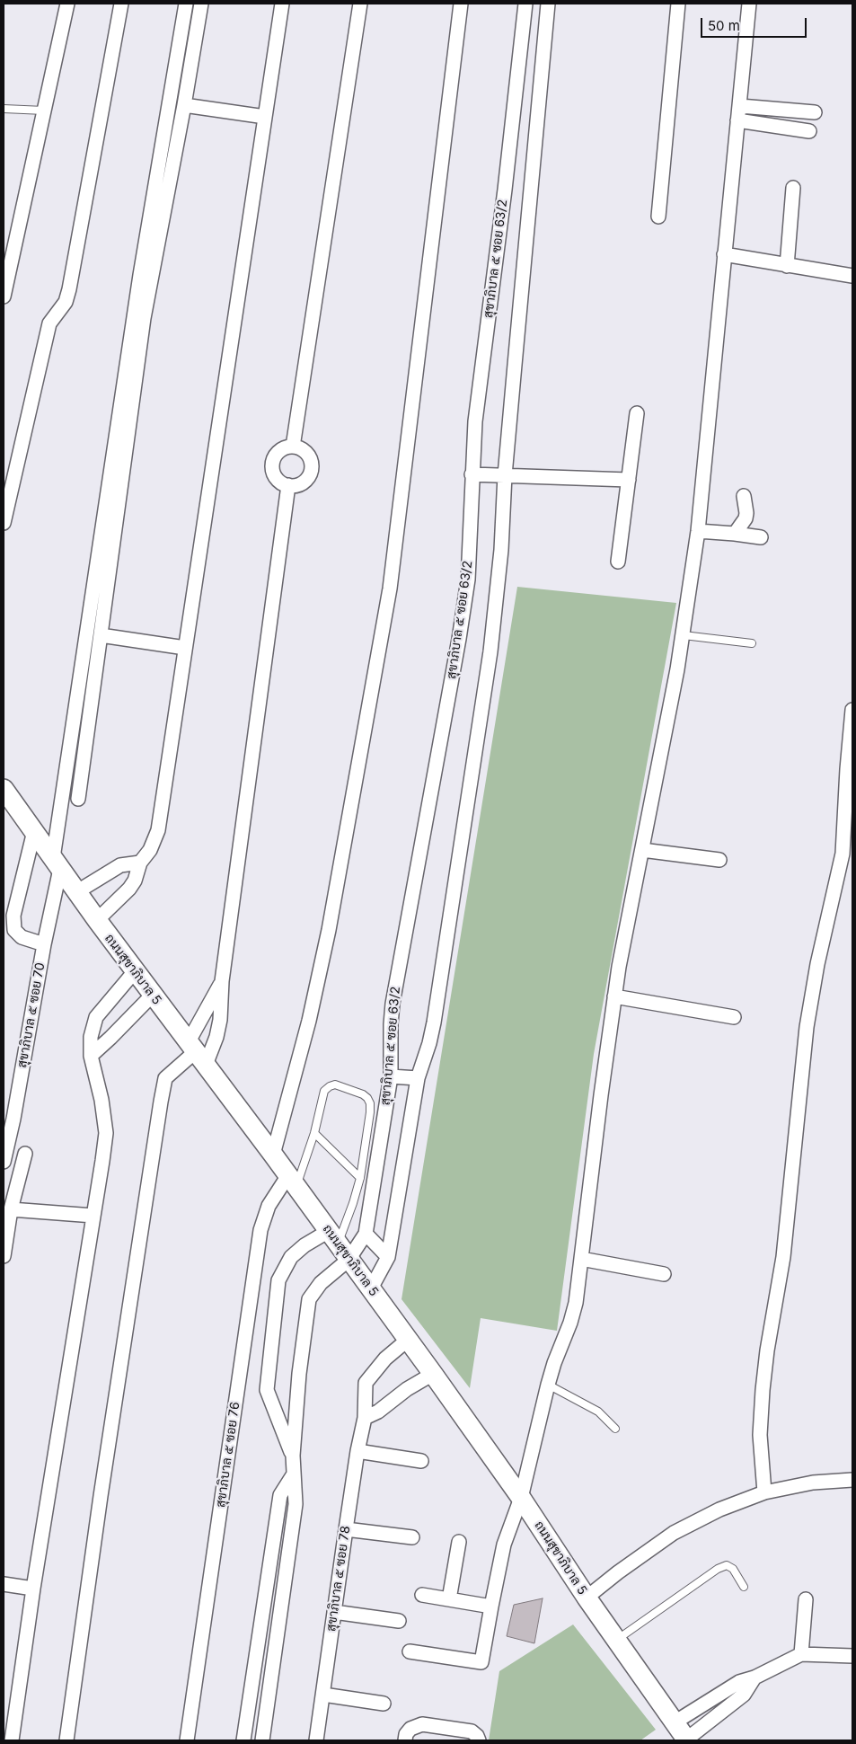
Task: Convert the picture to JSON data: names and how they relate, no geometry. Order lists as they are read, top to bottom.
{
  "streets": {
    "main road": ["ถนนสุขาภิบาล 5"],
    "street": [
      "สุขาภิบาล ๕ ซอย 63/2",
      "สุขาภิบาล ๕ ซอย 70",
      "สุขาภิบาล ๕ ซอย 76",
      "สุขาภิบาล ๕ ซอย 78"
    ]
  },
  "crossings": [
    ["ถนนสุขาภิบาล 5", "สุขาภิบาล ๕ ซอย 70"],
    ["ถนนสุขาภิบาล 5", "สุขาภิบาล ๕ ซอย 76"],
    ["ถนนสุขาภิบาล 5", "สุขาภิบาล ๕ ซอย 78"]
  ],
  "scale_bar": "50 m"
}
